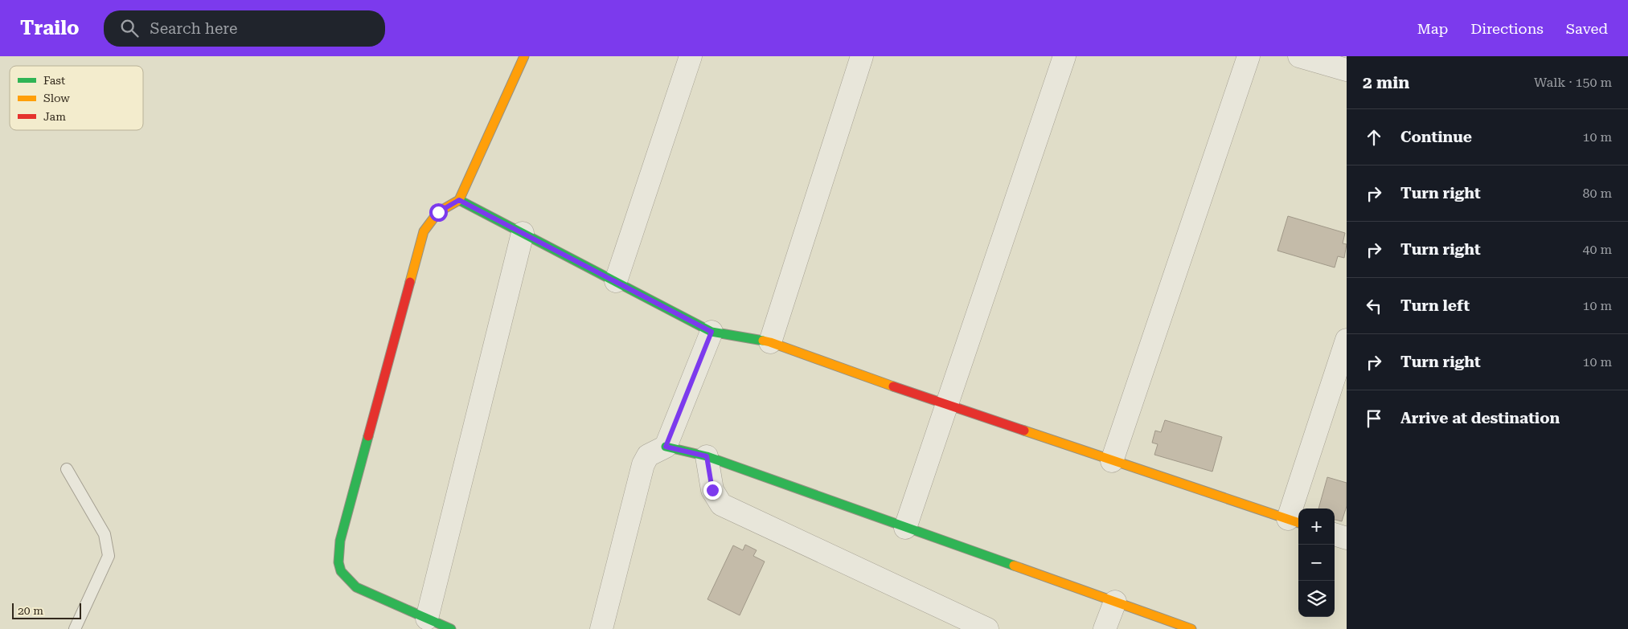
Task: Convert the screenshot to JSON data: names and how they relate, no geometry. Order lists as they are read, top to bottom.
{
  "legend": ["Fast", "Slow", "Jam"],
  "scale_bar": "20 m",
  "page": {
    "header": "Trailo",
    "search": "Search here",
    "nav": ["Map", "Directions", "Saved"],
    "heading": ["2 min", "Walk · 150 m"],
    "list": [
      ["Continue", "10 m"],
      ["Turn right", "80 m"],
      ["Turn right", "40 m"],
      ["Turn left", "10 m"],
      ["Turn right", "10 m"],
      "Arrive at destination"
    ],
    "map_buttons": ["+", "−"],
    "scale": "20 m"
  }
}
